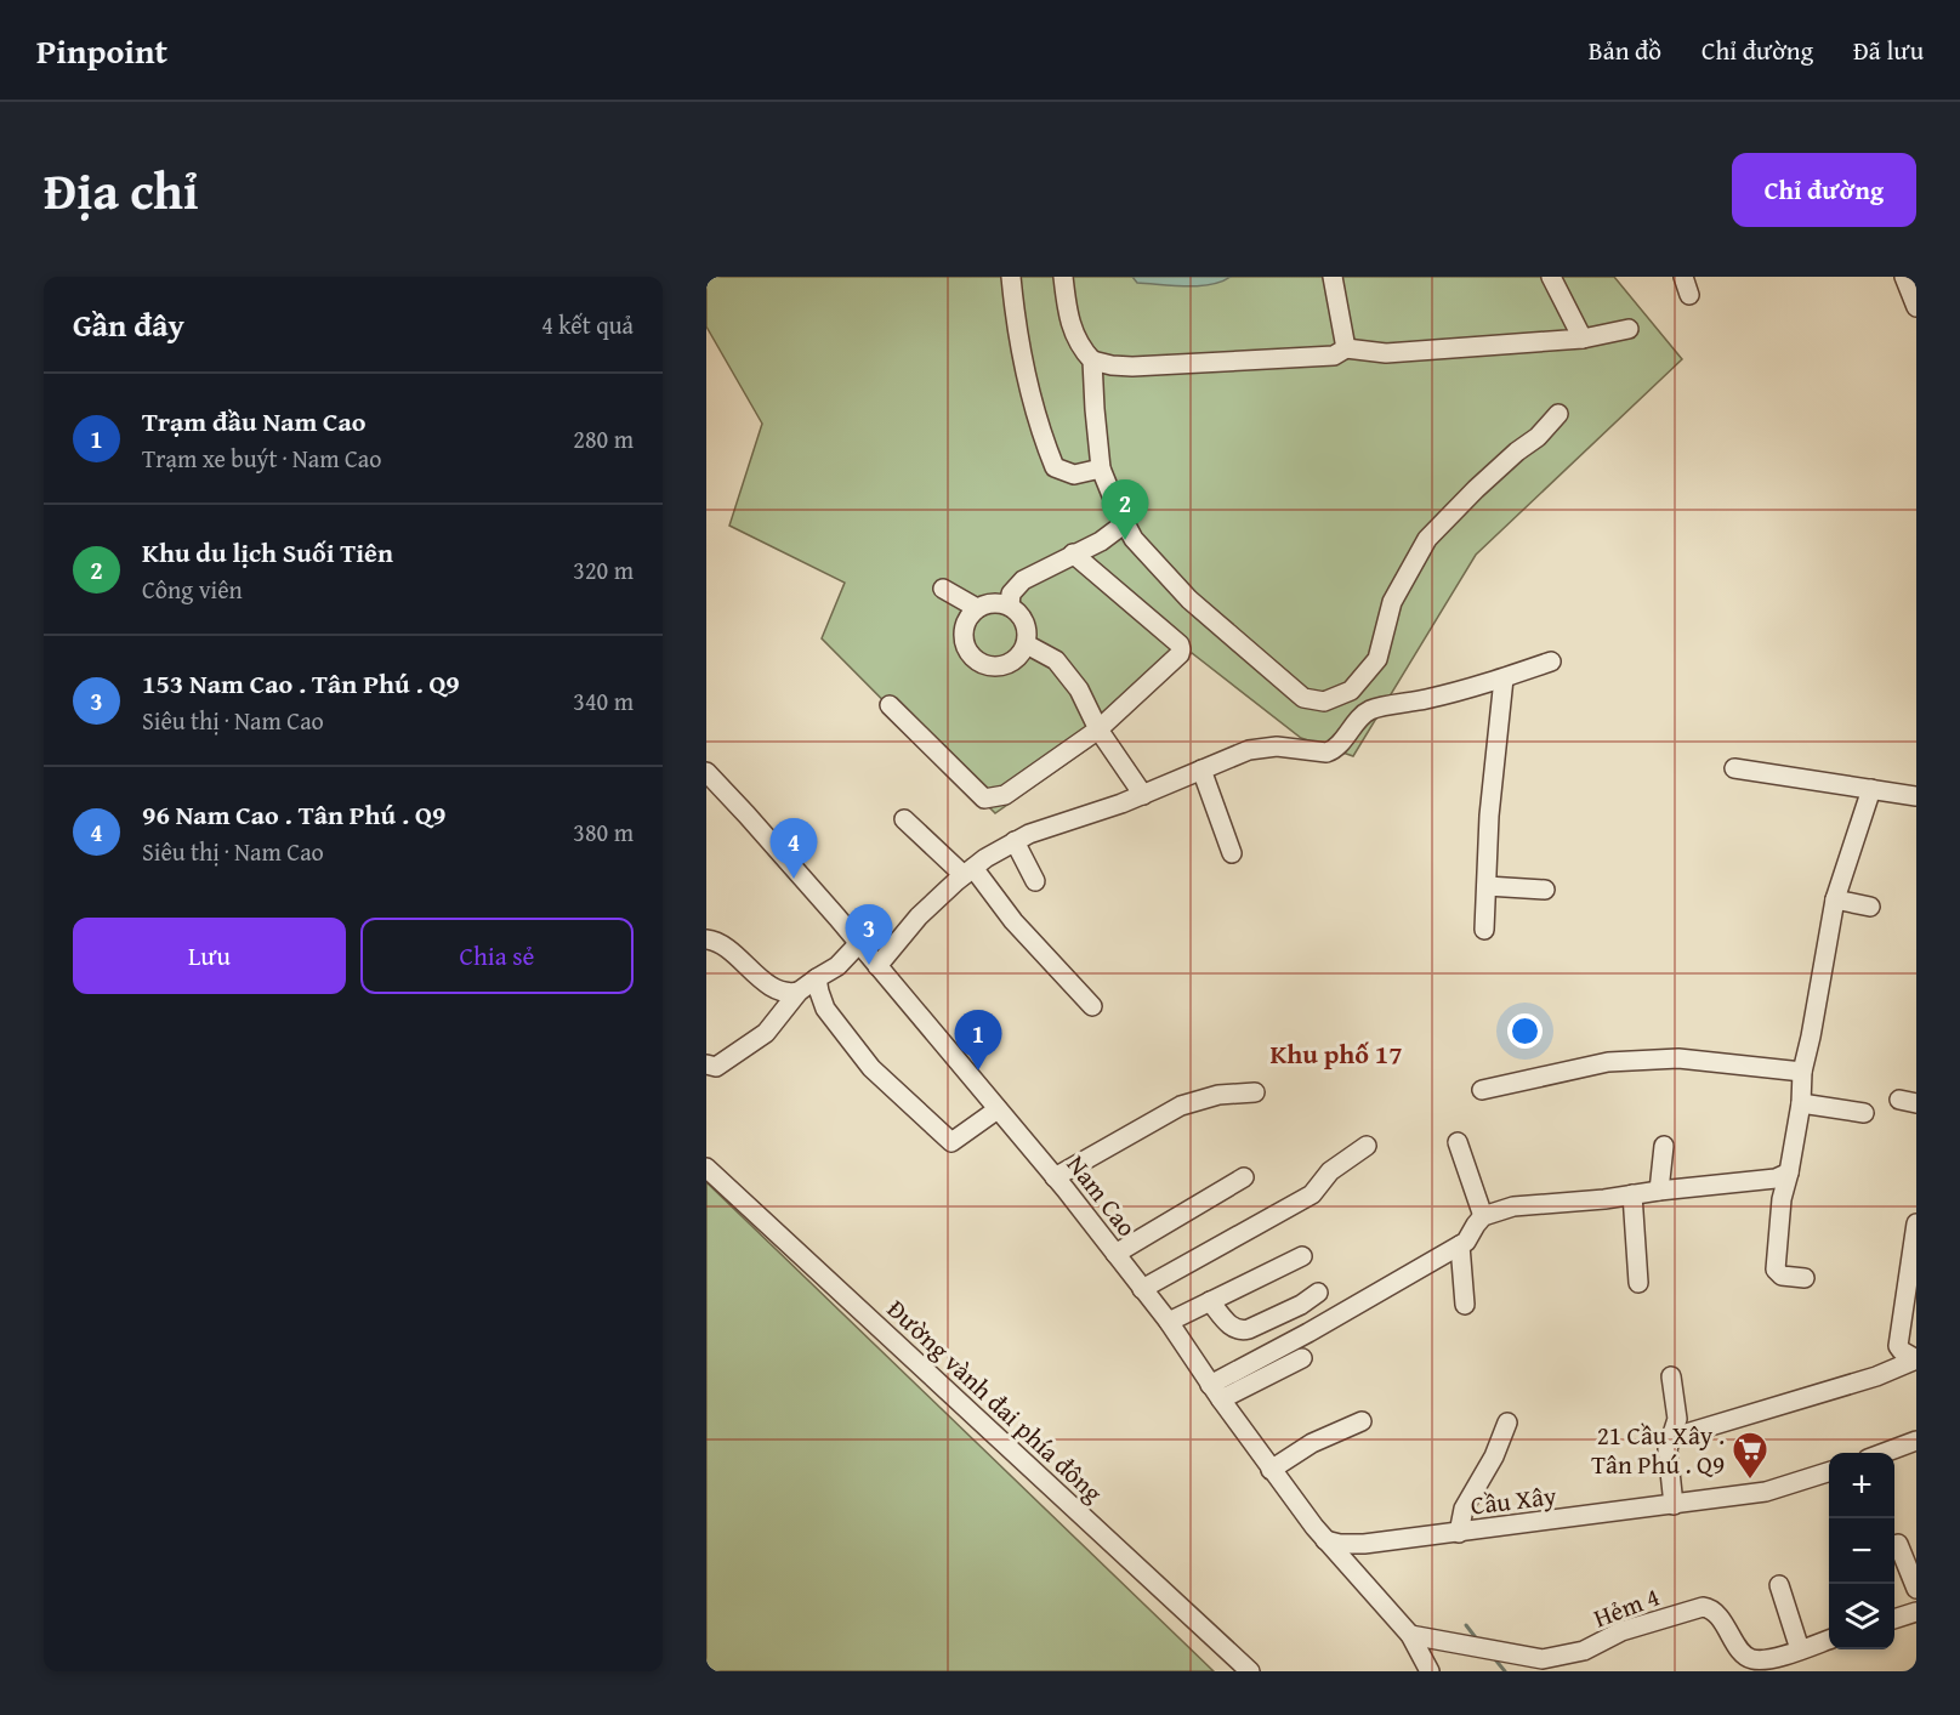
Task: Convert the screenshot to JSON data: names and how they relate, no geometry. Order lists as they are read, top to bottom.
{
  "streets": {
    "street": [
      "Nam Cao",
      "Đường vành đai phía đông",
      "Cầu Xây",
      "Hẻm 4"
    ]
  },
  "crossings": [
    ["Nam Cao", "Cầu Xây"],
    ["Nam Cao", "Hẻm 4"]
  ],
  "districts": ["Khu phố 17"],
  "places": {
    "supermarket": ["21 Cầu Xây . Tân Phú . Q9"]
  },
  "page": {
    "header": "Pinpoint",
    "nav": ["Bản đồ", "Chỉ đường", "Đã lưu"],
    "title": "Địa chỉ",
    "buttons": [
      "Chỉ đường",
      ["Lưu", "Chia sẻ"]
    ],
    "heading": ["Gần đây", "4 kết quả"],
    "list": [
      {
        "mark": "1",
        "name": "Trạm đầu Nam Cao",
        "note": "Trạm xe buýt · Nam Cao",
        "value": "280 m"
      },
      {
        "mark": "2",
        "name": "Khu du lịch Suối Tiên",
        "note": "Công viên",
        "value": "320 m"
      },
      {
        "mark": "3",
        "name": "153 Nam Cao . Tân Phú . Q9",
        "note": "Siêu thị · Nam Cao",
        "value": "340 m"
      },
      {
        "mark": "4",
        "name": "96 Nam Cao . Tân Phú . Q9",
        "note": "Siêu thị · Nam Cao",
        "value": "380 m"
      }
    ],
    "pins": [
      "2",
      "4",
      "3",
      "1"
    ],
    "map_buttons": ["+", "−"]
  }
}
